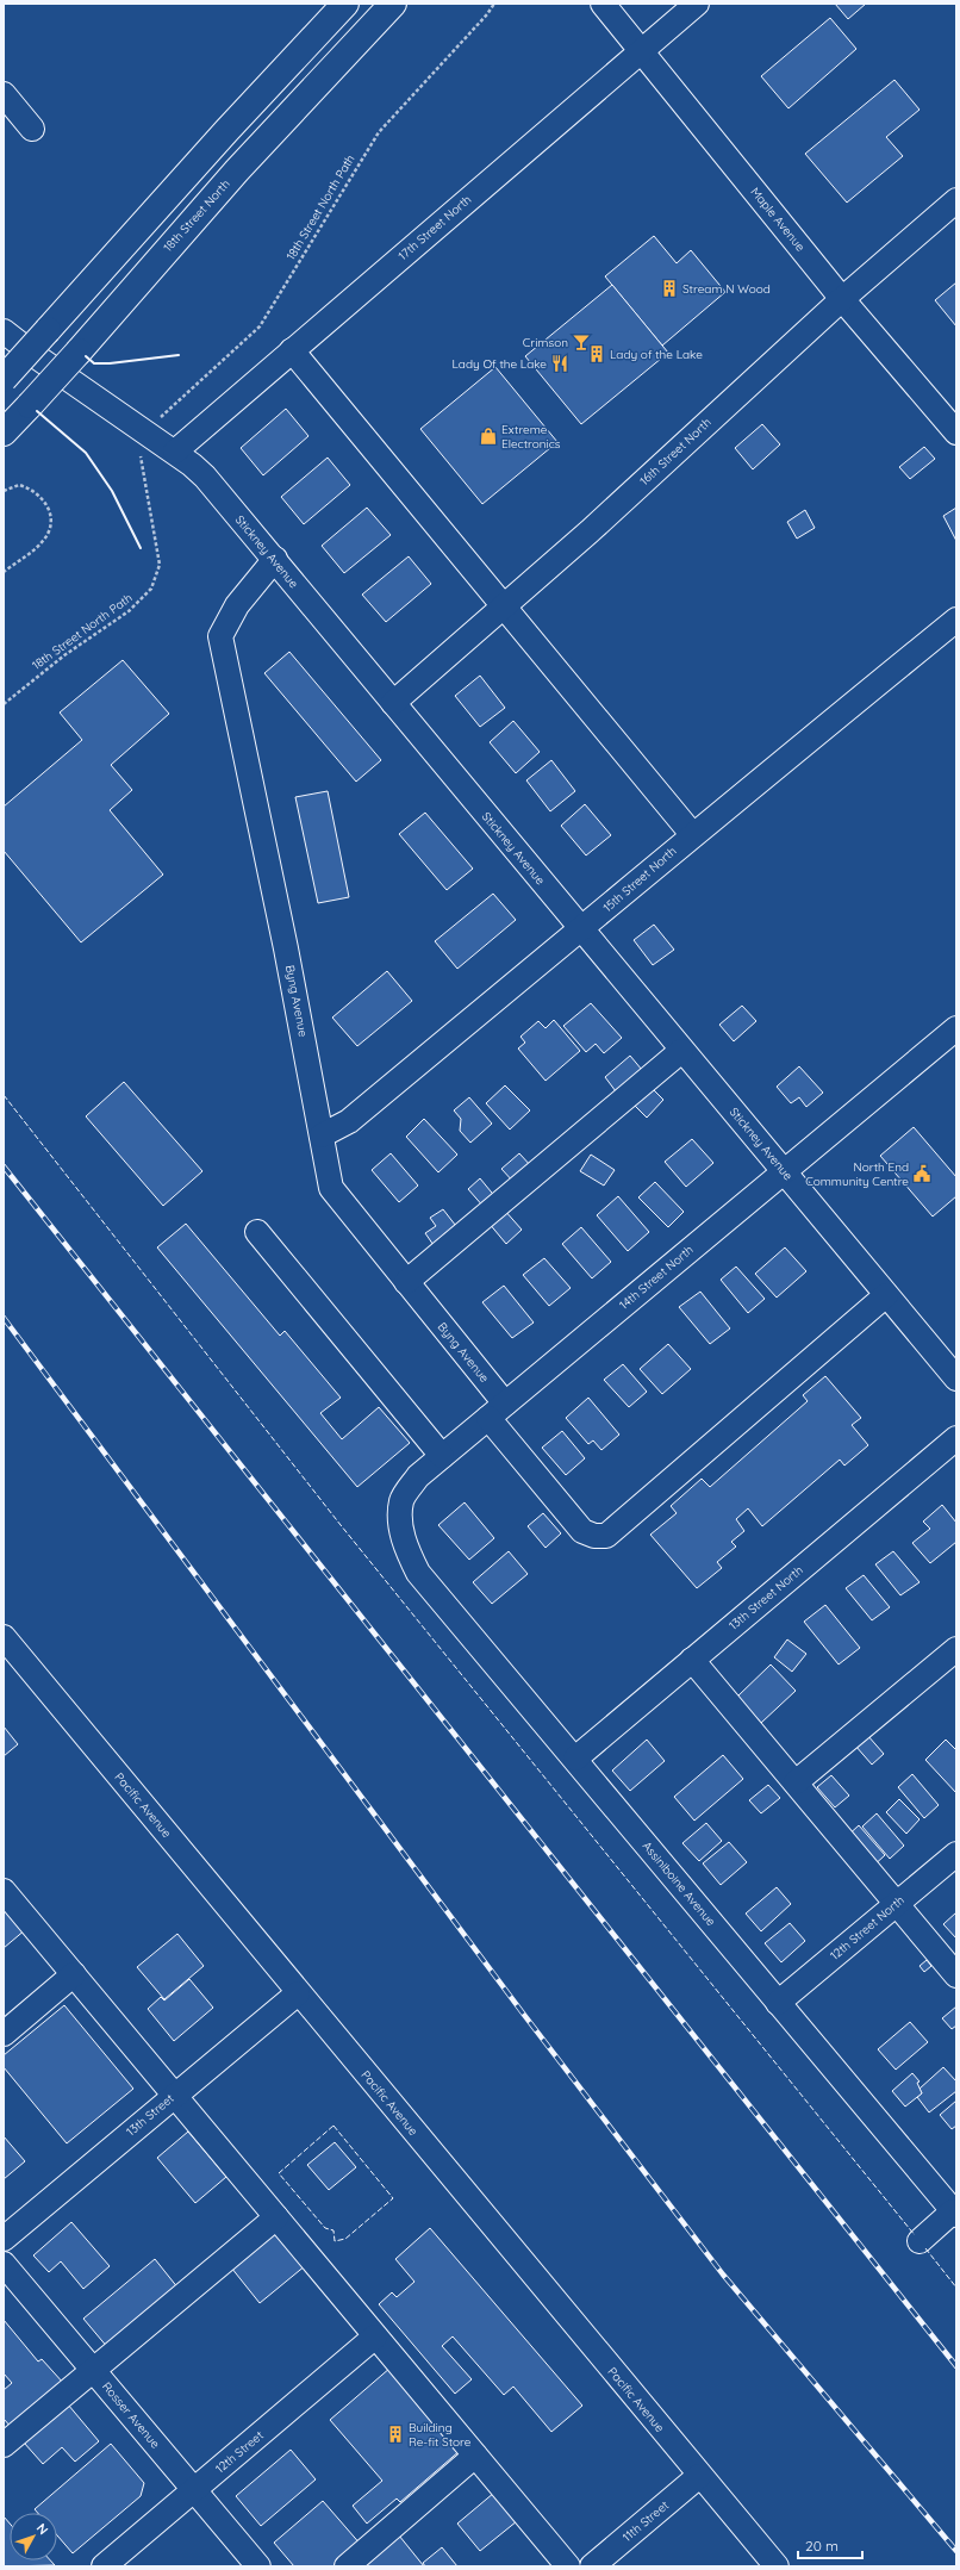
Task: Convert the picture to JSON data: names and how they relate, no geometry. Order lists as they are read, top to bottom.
{
  "streets": {
    "main road": ["18th Street North"],
    "street": [
      "Maple Avenue",
      "17th Street North",
      "16th Street North",
      "Stickney Avenue",
      "15th Street North",
      "Byng Avenue",
      "14th Street North",
      "13th Street North",
      "Pacific Avenue",
      "Assiniboine Avenue",
      "12th Street North",
      "13th Street",
      "Rosser Avenue",
      "12th Street",
      "11th Street"
    ],
    "path": ["18th Street North Path"]
  },
  "crossings": [
    ["Maple Avenue", "17th Street North"],
    ["Maple Avenue", "16th Street North"],
    ["17th Street North", "Stickney Avenue"],
    ["16th Street North", "Stickney Avenue"],
    ["Stickney Avenue", "15th Street North"],
    ["Stickney Avenue", "Byng Avenue"],
    ["Stickney Avenue", "14th Street North"],
    ["15th Street North", "Byng Avenue"],
    ["Byng Avenue", "14th Street North"],
    ["14th Street North", "Assiniboine Avenue"],
    ["13th Street North", "Assiniboine Avenue"],
    ["Pacific Avenue", "13th Street"],
    ["Pacific Avenue", "11th Street"],
    ["Assiniboine Avenue", "12th Street North"],
    ["Rosser Avenue", "12th Street"]
  ],
  "places": {
    "building": ["Stream N Wood", "Lady of the Lake", "Building Re-fit Store"],
    "bar": ["Crimson"],
    "restaurant": ["Lady Of the Lake"],
    "shop": ["Extreme Electronics"],
    "public building": ["North End Community Centre"]
  },
  "scale_bar": "20 m",
  "north": "top right"
}
